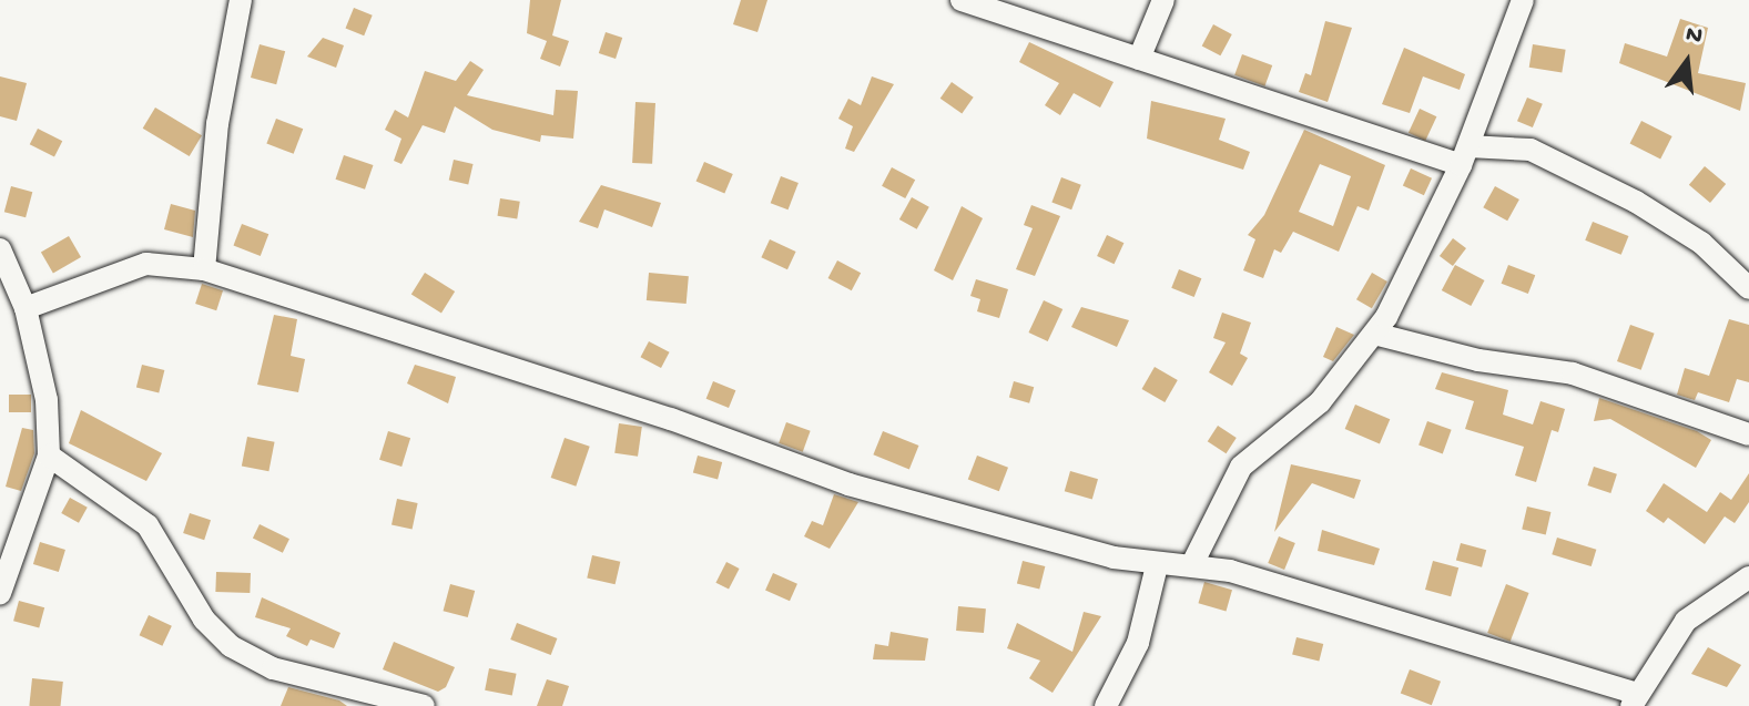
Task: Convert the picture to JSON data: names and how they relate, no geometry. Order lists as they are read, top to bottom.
{
  "north": "top"
}
